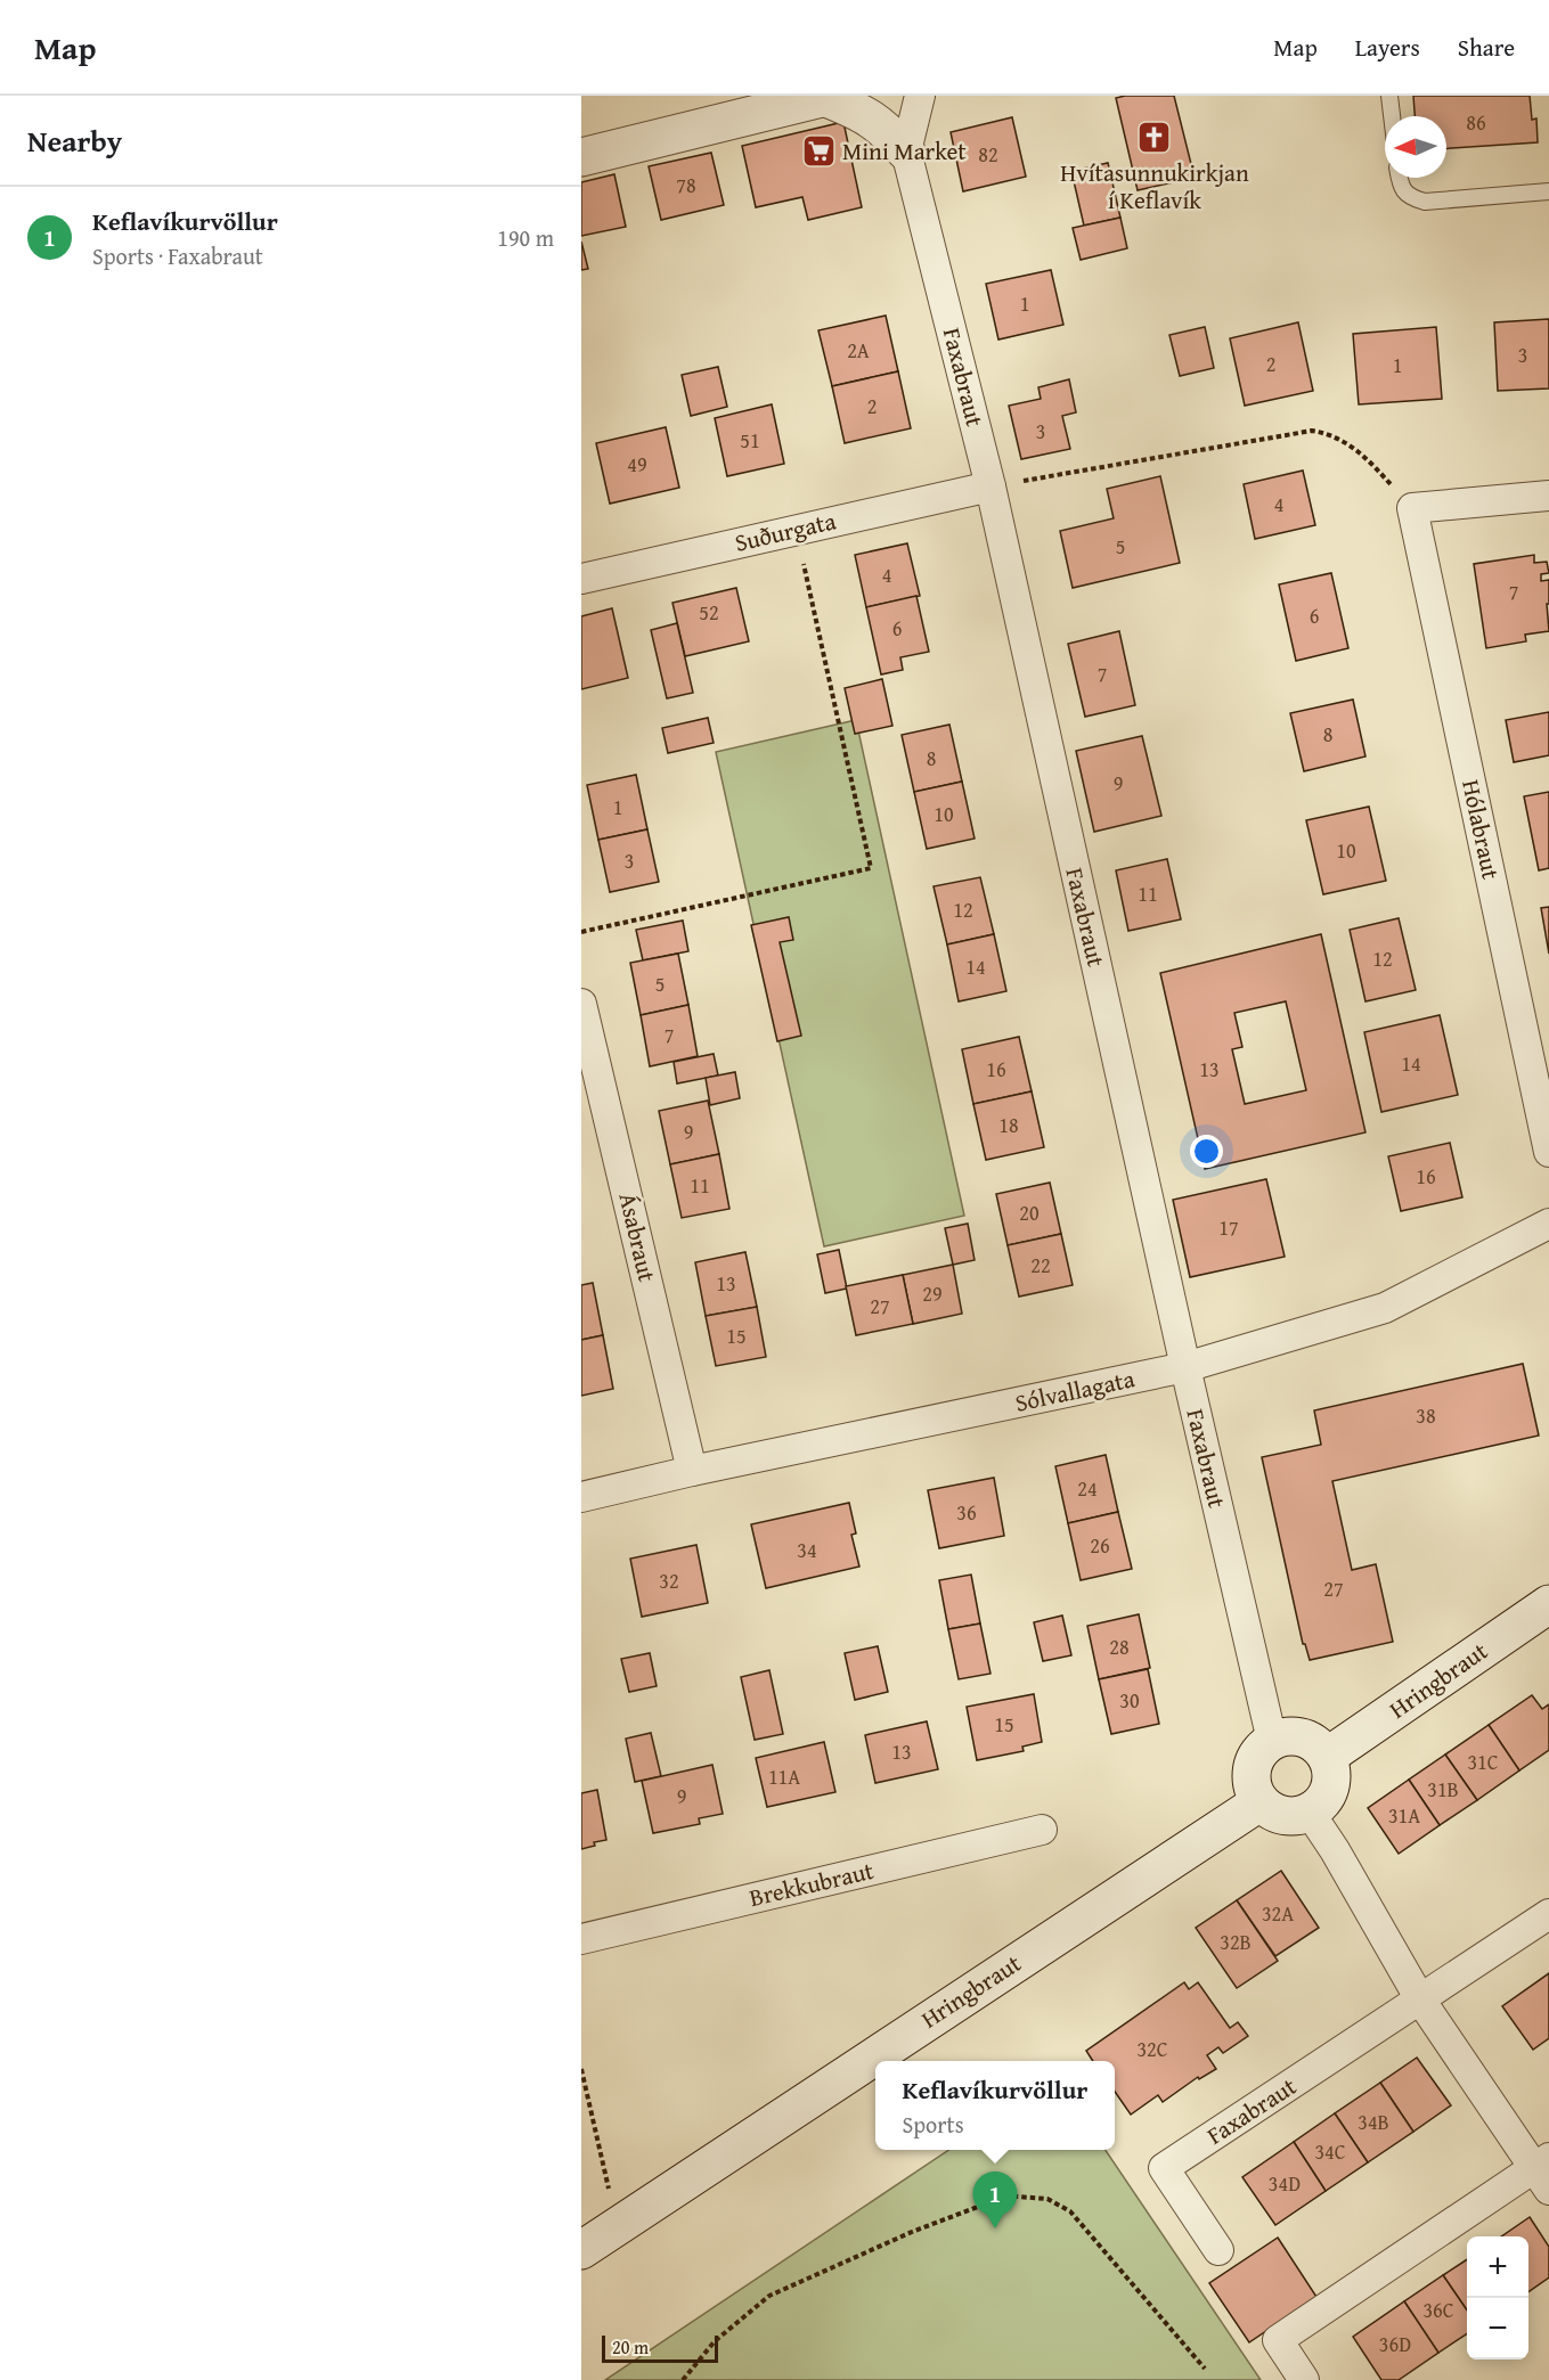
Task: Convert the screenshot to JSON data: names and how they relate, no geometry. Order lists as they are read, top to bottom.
{
  "streets": {
    "main road": ["Hringbraut"],
    "street": [
      "Faxabraut",
      "Suðurgata",
      "Hólabraut",
      "Ásabraut",
      "Sólvallagata",
      "Brekkubraut"
    ]
  },
  "crossings": [
    ["Faxabraut", "Suðurgata"],
    ["Faxabraut", "Sólvallagata"],
    ["Faxabraut", "Hringbraut"],
    ["Ásabraut", "Sólvallagata"]
  ],
  "places": {
    "church": ["Hvítasunnukirkjan í Keflavík"],
    "supermarket": ["Mini Market"]
  },
  "house_numbers": [
    "86",
    "82",
    "78",
    "1",
    "2A",
    "3",
    "2",
    "1",
    "2",
    "3",
    "51",
    "49",
    "4",
    "5",
    "4",
    "7",
    "52",
    "6",
    "6",
    "7",
    "8",
    "8",
    "9",
    "1",
    "10",
    "10",
    "3",
    "11",
    "12",
    "12",
    "14",
    "5",
    "7",
    "14",
    "16",
    "13",
    "18",
    "9",
    "16",
    "11",
    "20",
    "17",
    "22",
    "13",
    "29",
    "27",
    "15",
    "38",
    "24",
    "36",
    "26",
    "34",
    "32",
    "27",
    "28",
    "30",
    "15",
    "13",
    "31C",
    "11A",
    "31B",
    "9",
    "31A",
    "32A",
    "32B",
    "32C",
    "34B",
    "34C",
    "34D",
    "36C",
    "36D"
  ],
  "scale_bar": "20 m",
  "north": "left",
  "page": {
    "header": "Map",
    "nav": ["Map", "Layers", "Share"],
    "heading": "Nearby",
    "list": [
      {
        "mark": "1",
        "name": "Keflavíkurvöllur",
        "note": "Sports · Faxabraut",
        "value": "190 m"
      }
    ],
    "popup": ["Keflavíkurvöllur", "Sports"],
    "pins": "1",
    "map_buttons": ["+", "−"],
    "scale": "20 m"
  }
}
